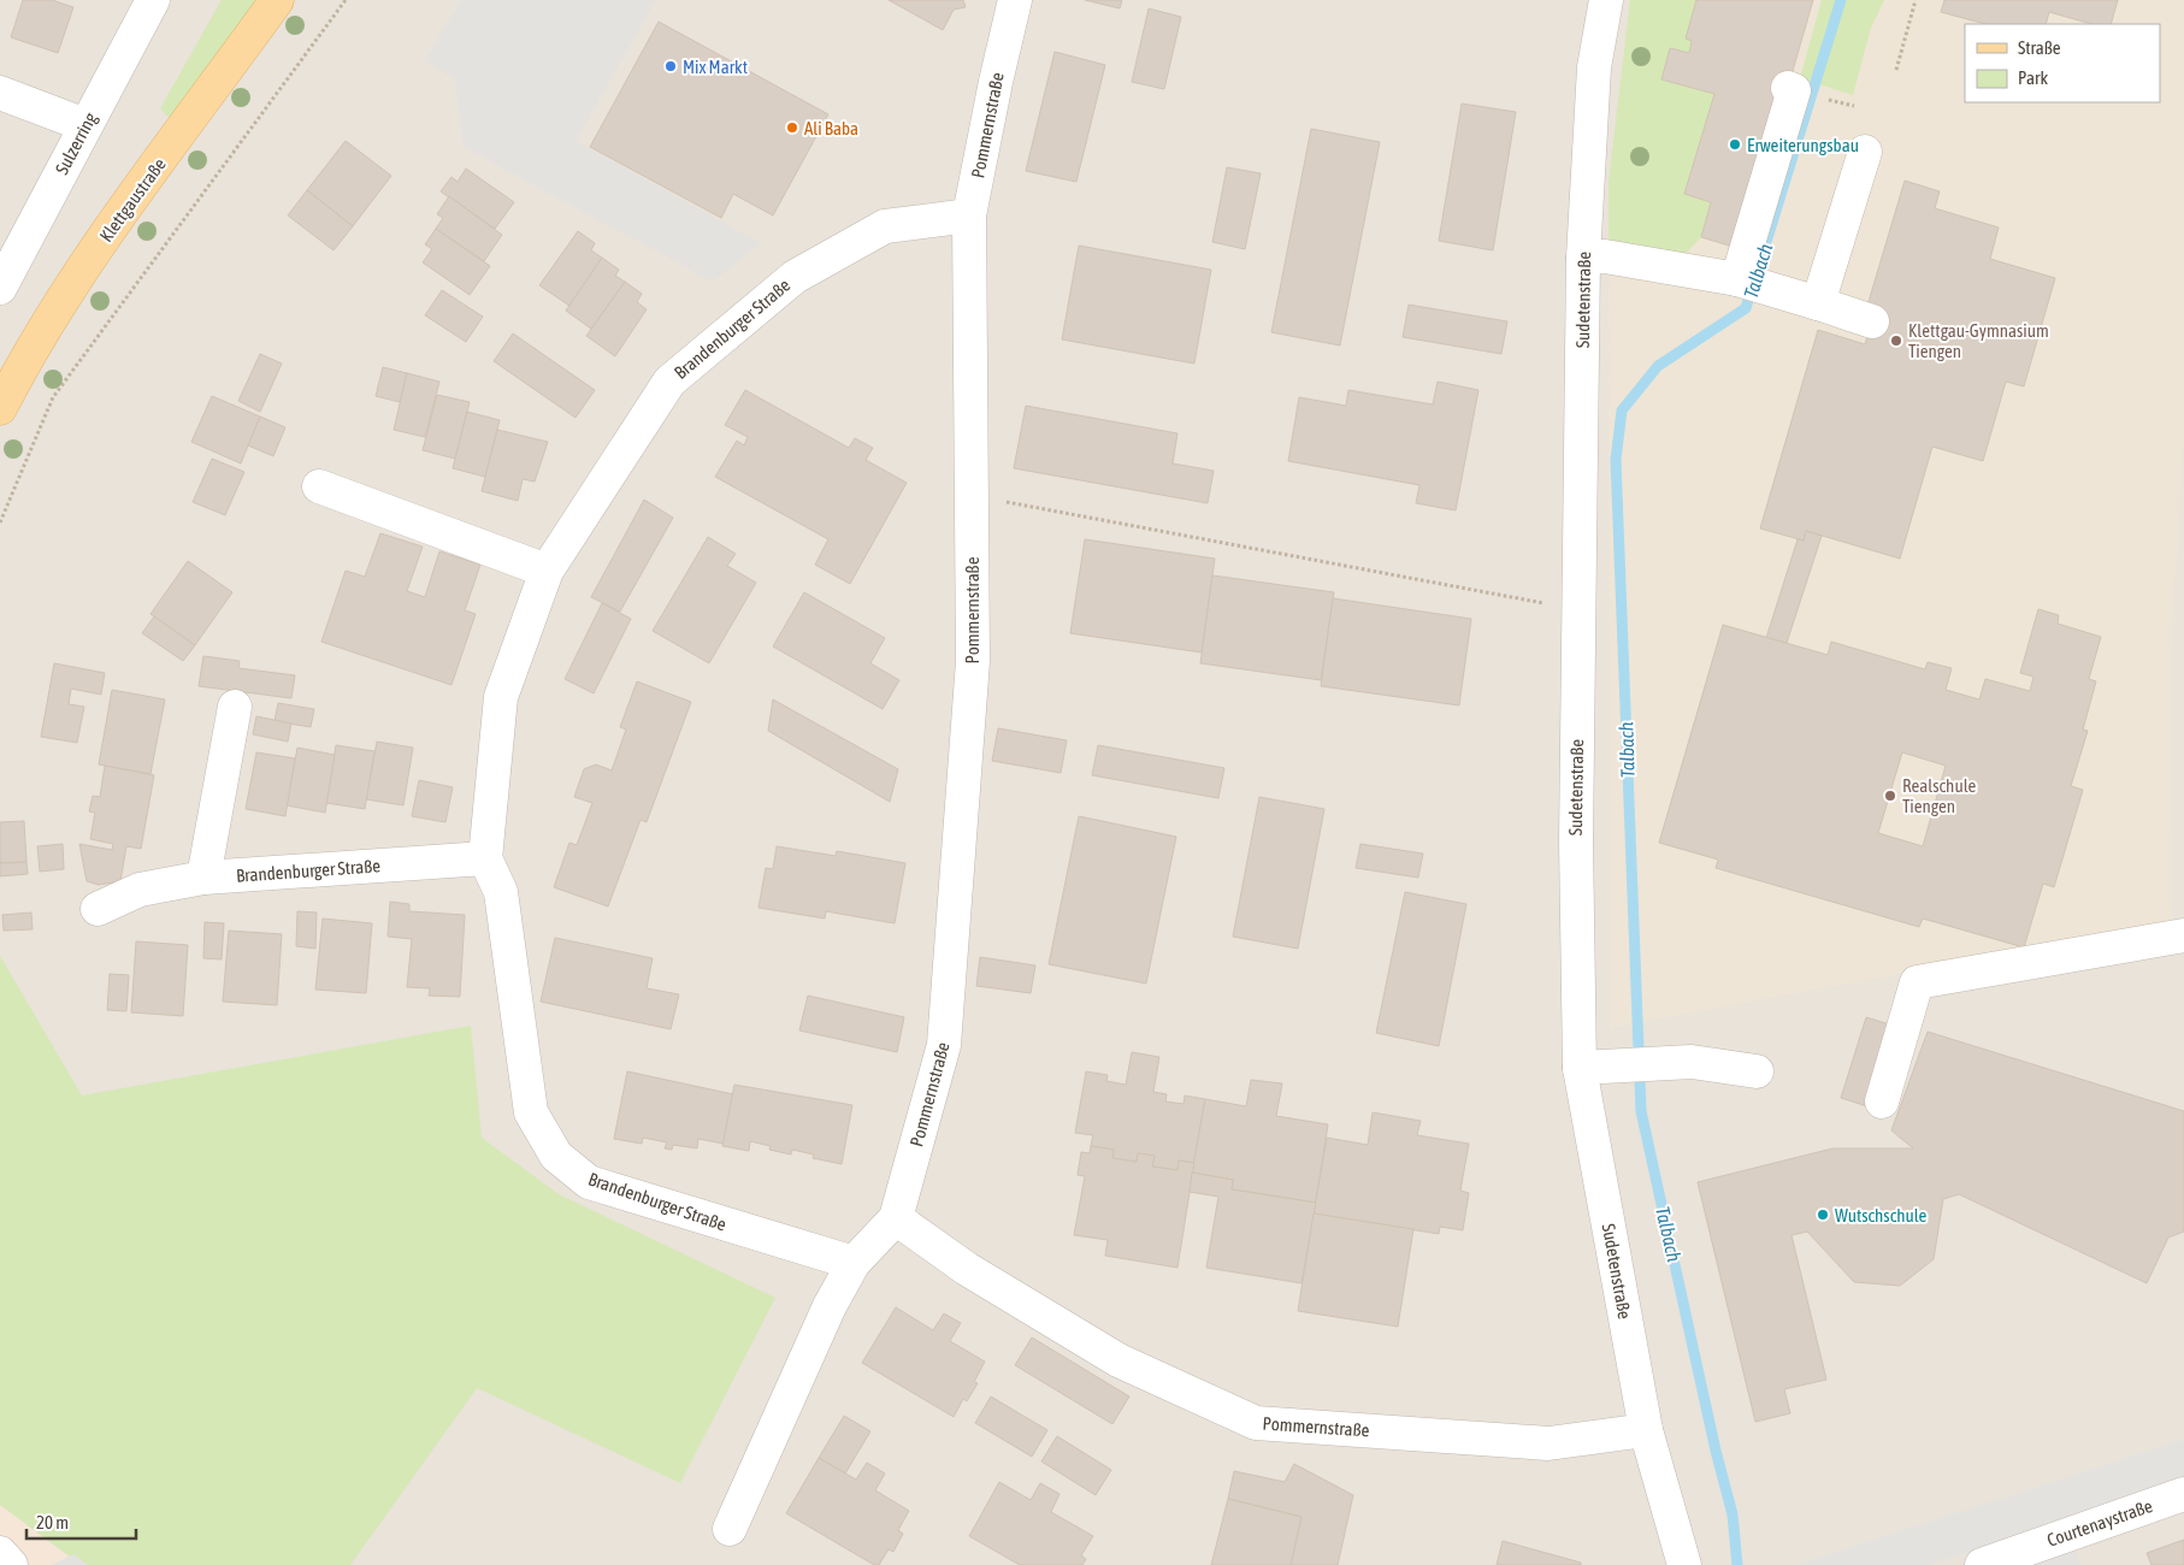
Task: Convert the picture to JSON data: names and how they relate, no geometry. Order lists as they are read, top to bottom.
{
  "streets": {
    "main road": ["Klettgaustraße"],
    "street": [
      "Pommernstraße",
      "Sulzerring",
      "Sudetenstraße",
      "Brandenburger Straße",
      "Courtenaystraße"
    ]
  },
  "crossings": [
    ["Pommernstraße", "Sudetenstraße"],
    ["Pommernstraße", "Brandenburger Straße"]
  ],
  "water": ["Talbach"],
  "places": [
    "Mix Markt",
    "Ali Baba",
    "Erweiterungsbau",
    "Klettgau-Gymnasium Tiengen",
    "Realschule Tiengen",
    "Wutschschule"
  ],
  "legend": ["Straße", "Park"],
  "scale_bar": "20 m"
}
